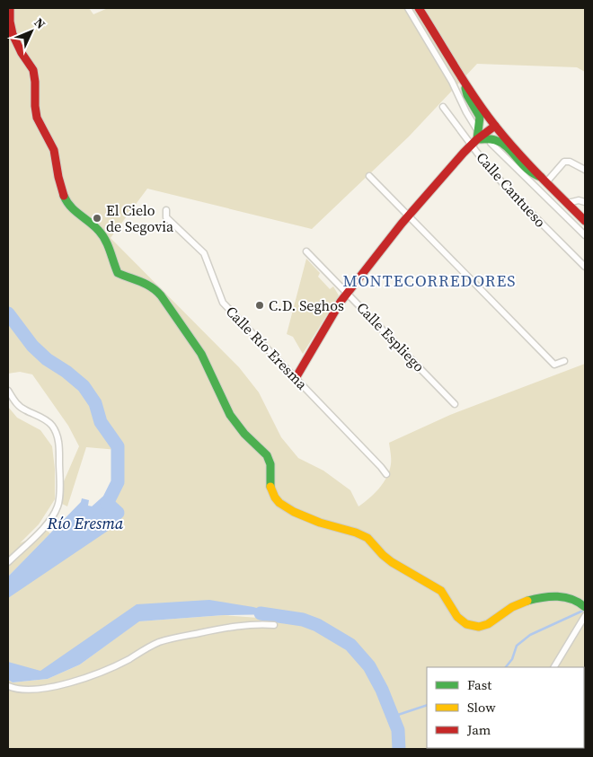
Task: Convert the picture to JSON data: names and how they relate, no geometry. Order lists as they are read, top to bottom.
{
  "streets": {
    "street": ["Calle Cantueso", "Calle Espliego", "Calle Río Eresma"]
  },
  "districts": ["MONTECORREDORES"],
  "water": ["Río Eresma"],
  "places": ["El Cielo de Segovia", "C.D. Seghos"],
  "legend": ["Fast", "Slow", "Jam"],
  "north": "top right"
}
